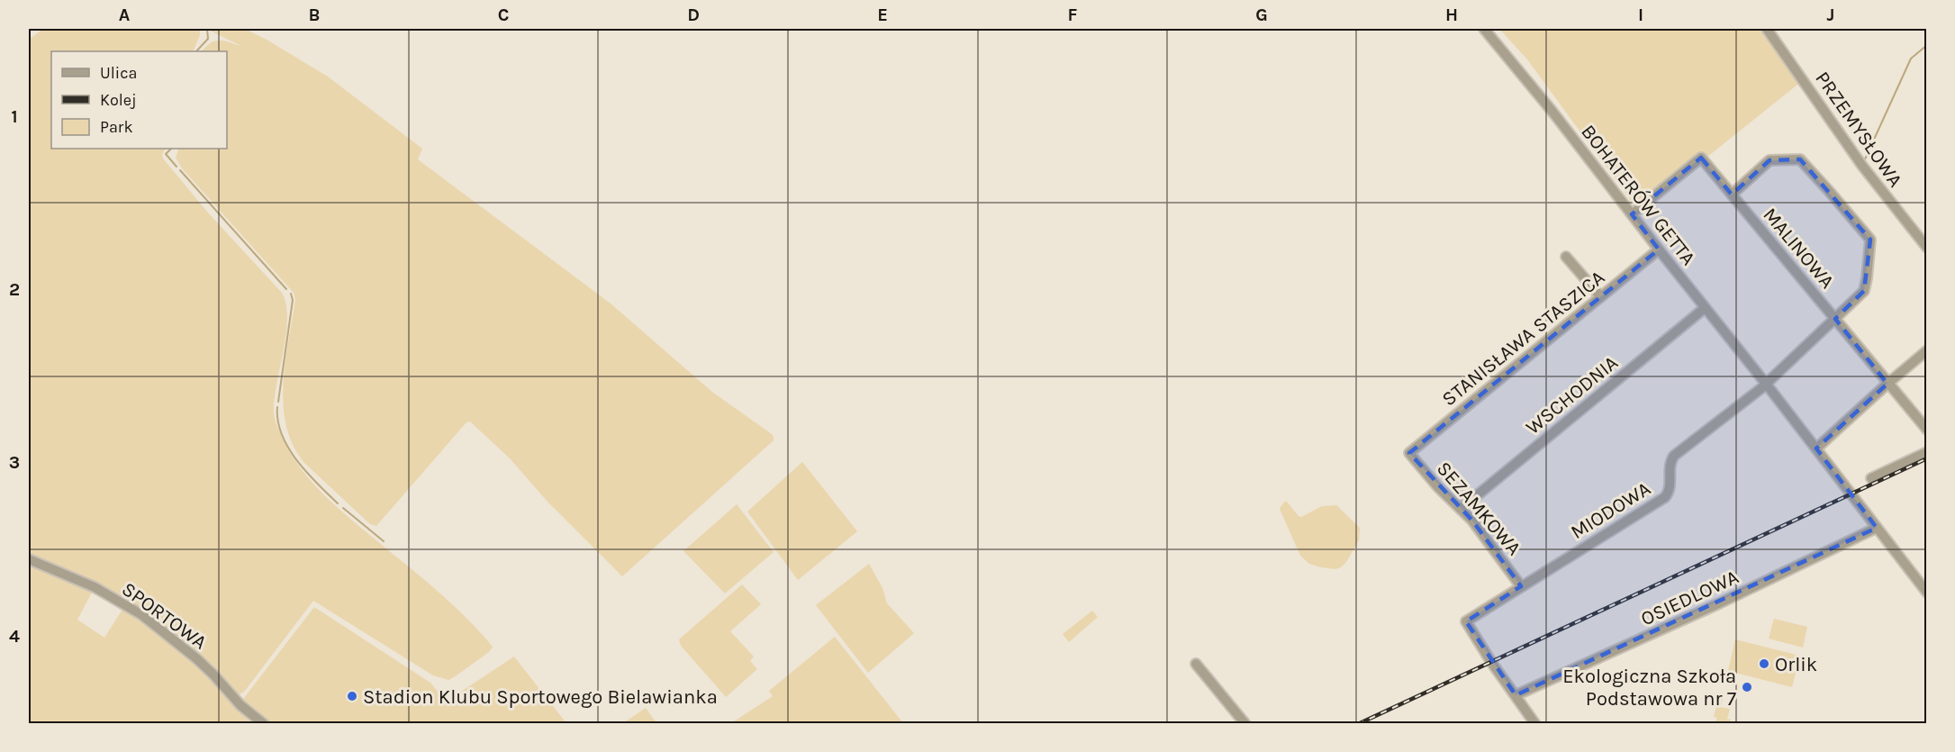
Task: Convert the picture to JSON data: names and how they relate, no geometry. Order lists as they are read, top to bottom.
{
  "streets": {
    "street": [
      "PRZEMYSŁOWA",
      "BOHATERÓW GETTA",
      "MALINOWA",
      "STANISŁAWA STASZICA",
      "WSCHODNIA",
      "SEZAMKOWA",
      "MIODOWA",
      "OSIEDLOWA",
      "SPORTOWA"
    ]
  },
  "crossings": [
    ["BOHATERÓW GETTA", "MALINOWA"],
    ["BOHATERÓW GETTA", "STANISŁAWA STASZICA"],
    ["BOHATERÓW GETTA", "WSCHODNIA"],
    ["BOHATERÓW GETTA", "MIODOWA"],
    ["BOHATERÓW GETTA", "OSIEDLOWA"],
    ["STANISŁAWA STASZICA", "SEZAMKOWA"],
    ["WSCHODNIA", "SEZAMKOWA"],
    ["SEZAMKOWA", "MIODOWA"],
    ["MIODOWA", "OSIEDLOWA"]
  ],
  "places": ["Orlik", "Ekologiczna Szkoła Podstawowa nr 7", "Stadion Klubu Sportowego Bielawianka"],
  "legend": ["Ulica", "Kolej", "Park"],
  "grid": {
    "columns": [
      "A",
      "B",
      "C",
      "D",
      "E",
      "F",
      "G",
      "H",
      "I",
      "J"
    ],
    "rows": [
      "1",
      "2",
      "3",
      "4"
    ]
  }
}
